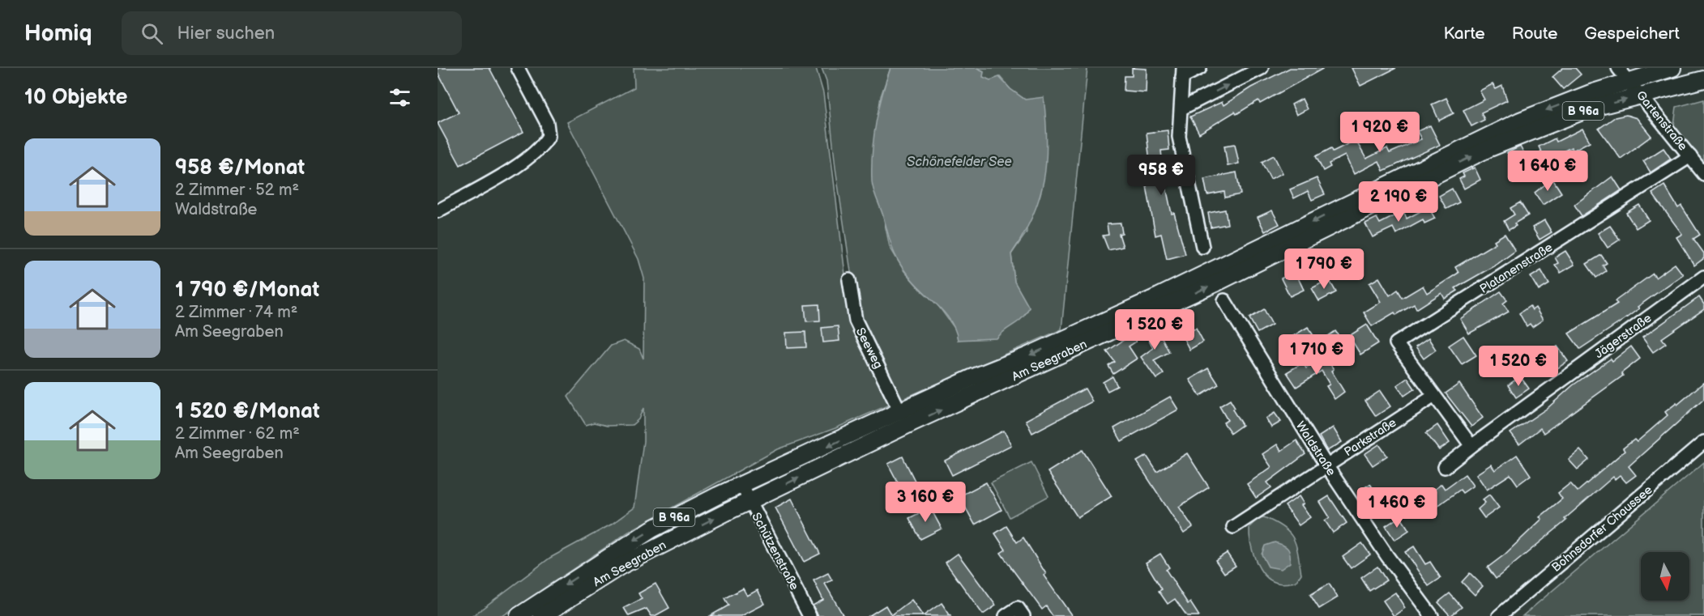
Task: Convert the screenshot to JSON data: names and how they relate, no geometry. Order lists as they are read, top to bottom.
{
  "streets": {
    "main road": ["B 96a", "Am Seegraben"],
    "street": [
      "Gartenstraße",
      "Platanenstraße",
      "Jägerstraße",
      "Seeweg",
      "Parkstraße",
      "Waldstraße",
      "Bohnsdorfer Chaussee",
      "Schützenstraße"
    ]
  },
  "crossings": [
    ["Gartenstraße", "Platanenstraße"],
    ["Gartenstraße", "Am Seegraben"],
    ["Platanenstraße", "Parkstraße"],
    ["Seeweg", "Am Seegraben"],
    ["Am Seegraben", "Schützenstraße"],
    ["Parkstraße", "Waldstraße"]
  ],
  "water": ["Schönefelder See"],
  "north": "bottom",
  "page": {
    "header": "Homiq",
    "search": "Hier suchen",
    "nav": ["Karte", "Route", "Gespeichert"],
    "heading": "10 Objekte",
    "price": [
      "1 920 €",
      "1 640 €",
      "958 €",
      "2 190 €",
      "1 790 €",
      "1 520 €",
      "1 710 €",
      "1 520 €",
      "3 160 €",
      "1 460 €"
    ],
    "list": [
      {
        "name": "958 €/Monat",
        "note": "2 Zimmer · 52 m² · Waldstraße"
      },
      {
        "name": "1 790 €/Monat",
        "note": "2 Zimmer · 74 m² · Am Seegraben"
      },
      {
        "name": "1 520 €/Monat",
        "note": "2 Zimmer · 62 m² · Am Seegraben"
      }
    ]
  }
}
